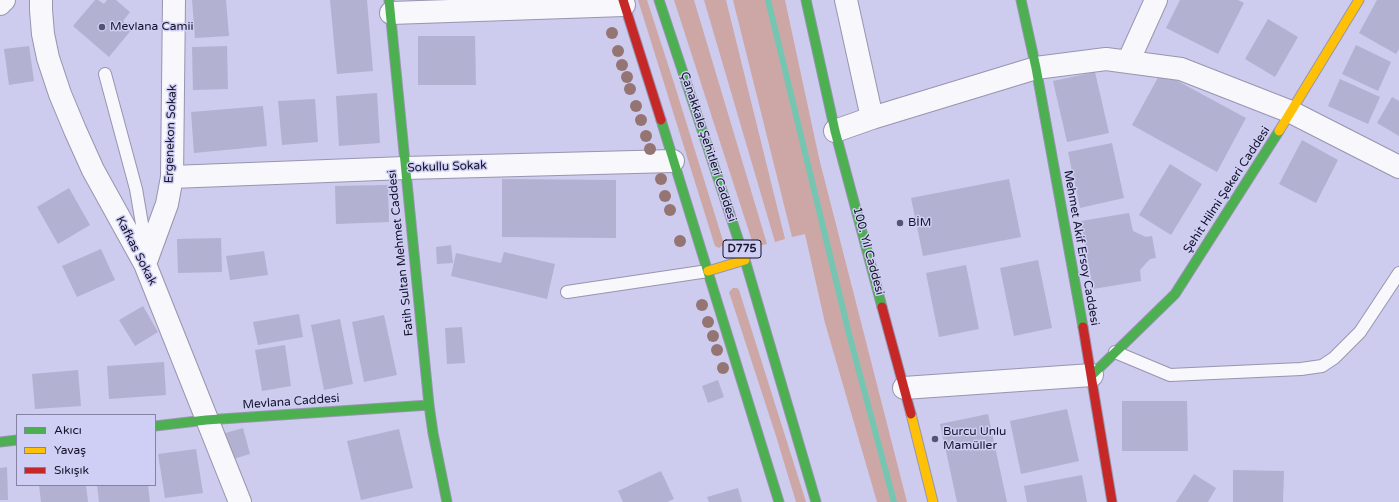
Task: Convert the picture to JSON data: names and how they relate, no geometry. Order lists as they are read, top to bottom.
{
  "streets": {
    "street": [
      "Ergenekon Sokak",
      "Çanakkale Şehitleri Caddesi",
      "Sokullu Sokak",
      "Şehit Hilmi Şekeri Caddesi",
      "Mehmet Akif Ersoy Caddesi",
      "D775",
      "Kafkas Sokak",
      "100. Yıl Caddesi",
      "Fatih Sultan Mehmet Caddesi",
      "Mevlana Caddesi"
    ]
  },
  "crossings": [
    ["Ergenekon Sokak", "Sokullu Sokak"],
    ["Ergenekon Sokak", "Kafkas Sokak"],
    ["Sokullu Sokak", "Fatih Sultan Mehmet Caddesi"],
    ["Şehit Hilmi Şekeri Caddesi", "Mehmet Akif Ersoy Caddesi"],
    ["Kafkas Sokak", "Mevlana Caddesi"],
    ["Fatih Sultan Mehmet Caddesi", "Mevlana Caddesi"]
  ],
  "places": ["Mevlana Camii", "BİM", "Burcu Unlu Mamüller"],
  "legend": ["Akıcı", "Yavaş", "Sıkışık"]
}
